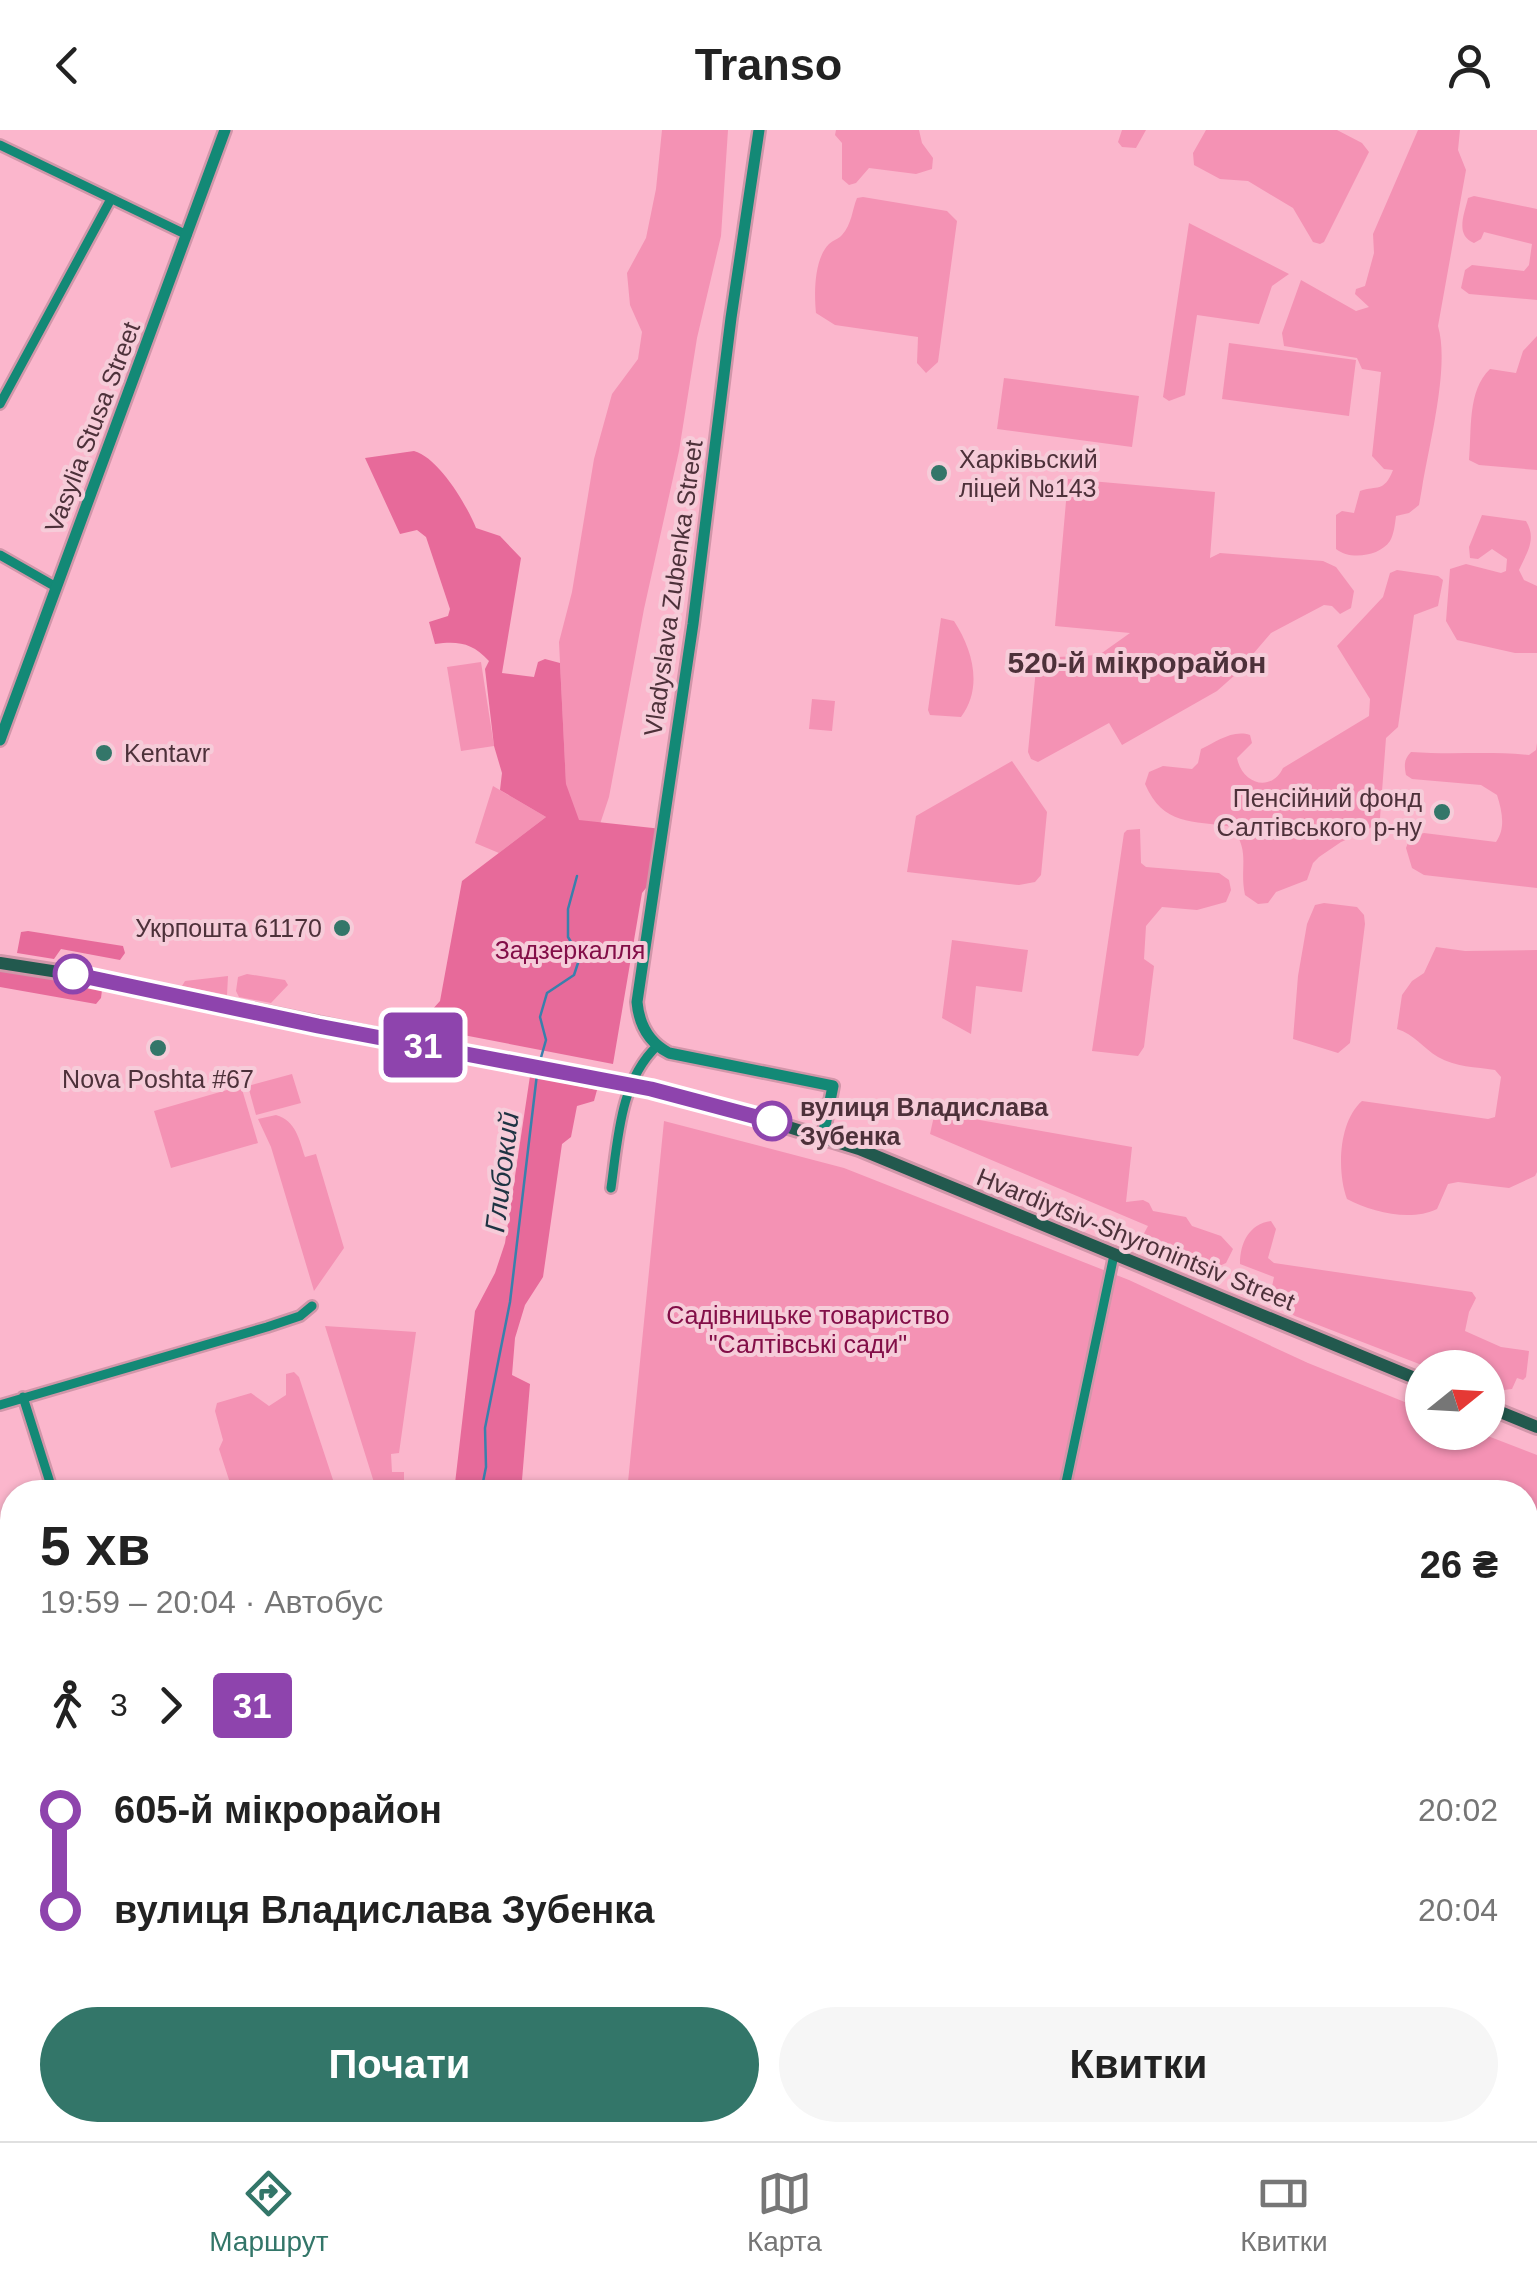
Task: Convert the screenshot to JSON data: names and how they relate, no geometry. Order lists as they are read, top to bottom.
{
  "streets": {
    "main road": ["Hvardiytsiv-Shyronintsiv Street"],
    "street": ["Vasylia Stusa Street", "Vladyslava Zubenka Street"]
  },
  "districts": ["520-й мікрорайон"],
  "water": ["Глибокий"],
  "parks": ["Задзеркалля", "Садівницьке товариство \"Салтівські сади\""],
  "places": [
    "Харківьский ліцей №143",
    "Kentavr",
    "Пенсійний фонд Салтівського р-ну",
    "Укрпошта 61170",
    "Nova Poshta #67",
    "вулиця Владислава Зубенка"
  ],
  "lines": ["bus line 31"],
  "north": "right",
  "page": {
    "header": "Transo",
    "on_map": "31",
    "heading": ["5 хв", "19:59 – 20:04 · Автобус", "26 ₴"],
    "legs": ["3", "31"],
    "list": [
      {
        "name": "605-й мікрорайон",
        "value": "20:02"
      },
      {
        "name": "вулиця Владислава Зубенка",
        "value": "20:04"
      }
    ],
    "buttons": ["Почати", "Квитки"],
    "tabs": ["Маршрут", "Карта", "Квитки"]
  }
}
